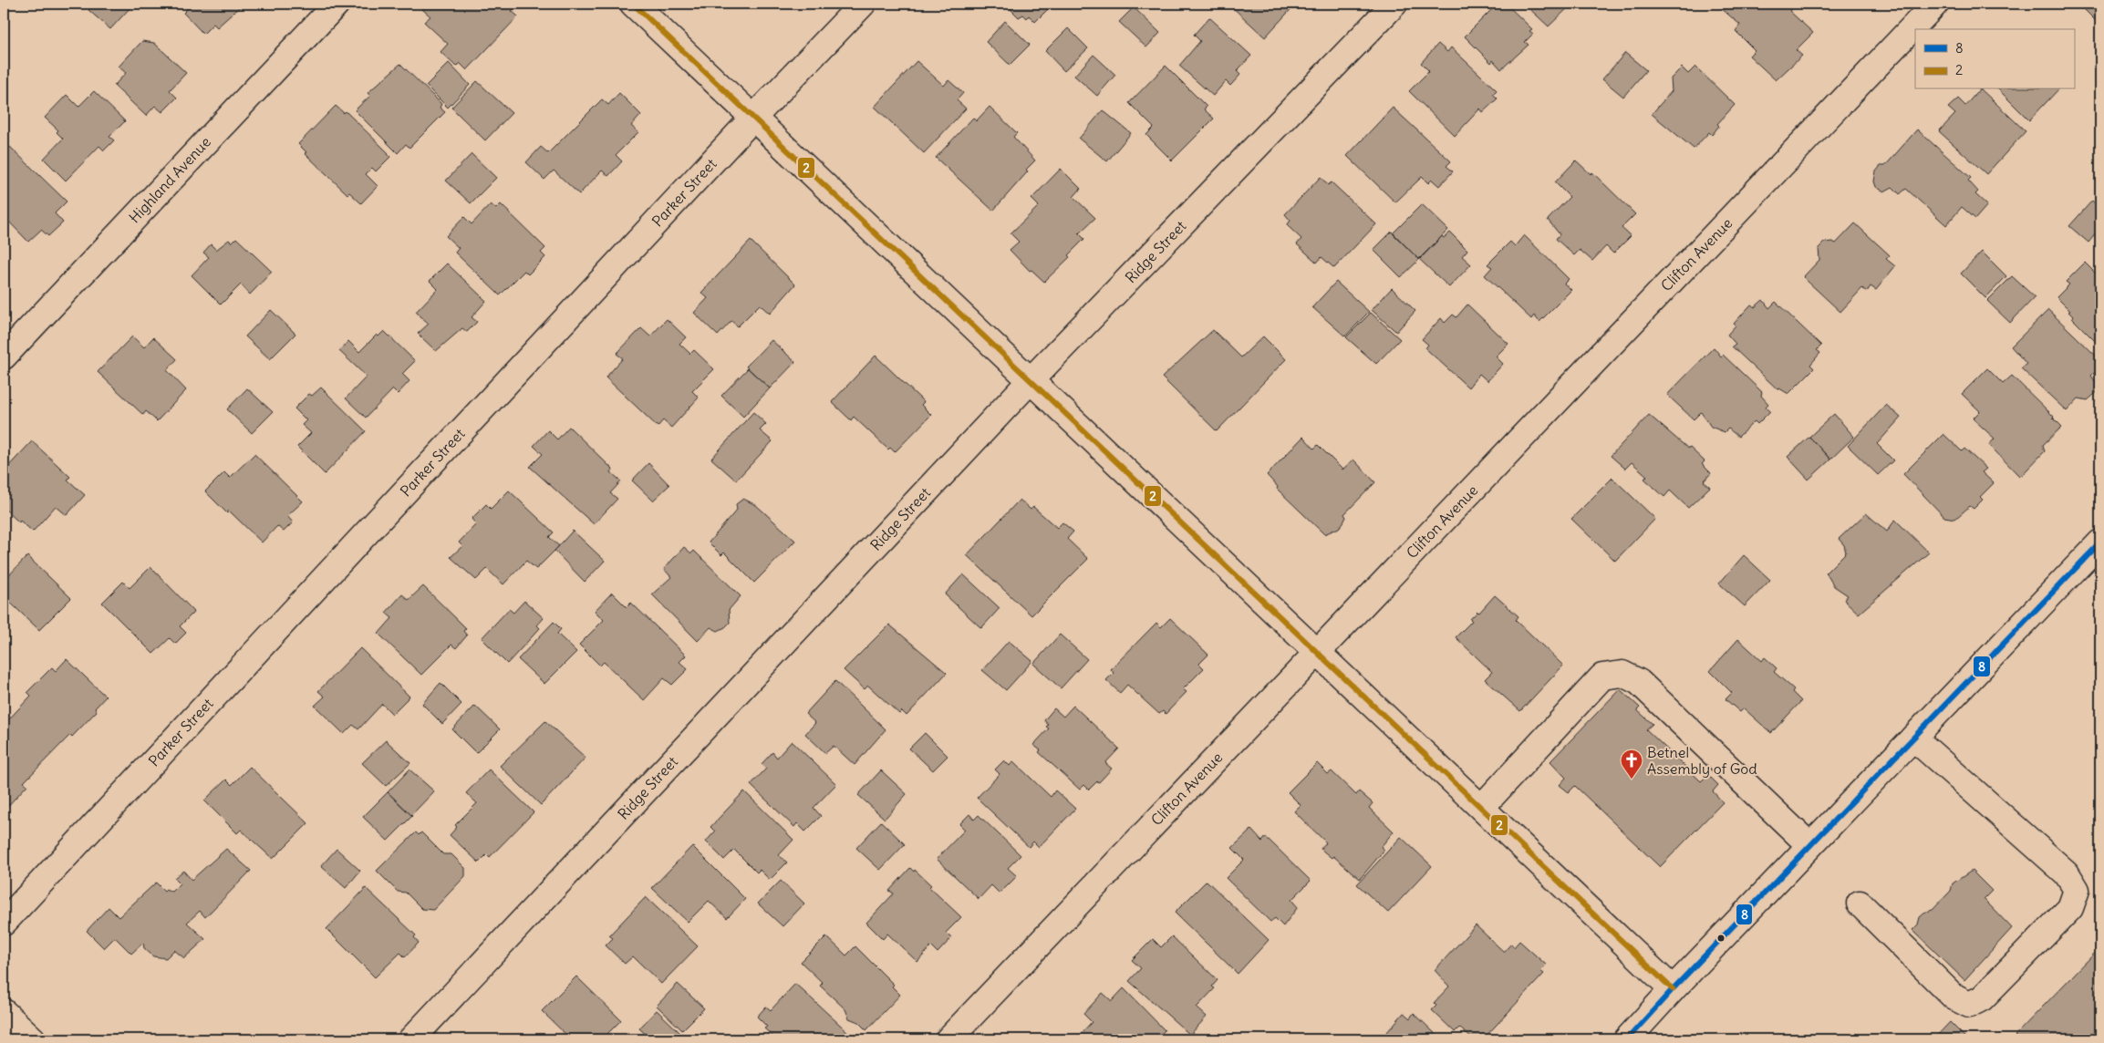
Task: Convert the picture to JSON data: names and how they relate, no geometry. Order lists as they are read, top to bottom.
{
  "streets": {
    "street": [
      "Highland Avenue",
      "Parker Street",
      "Ridge Street",
      "Clifton Avenue"
    ]
  },
  "places": {
    "church": ["Betnel Assembly of God"]
  },
  "lines": ["transit line 2", "transit line 8"],
  "legend": ["8", "2"]
}
